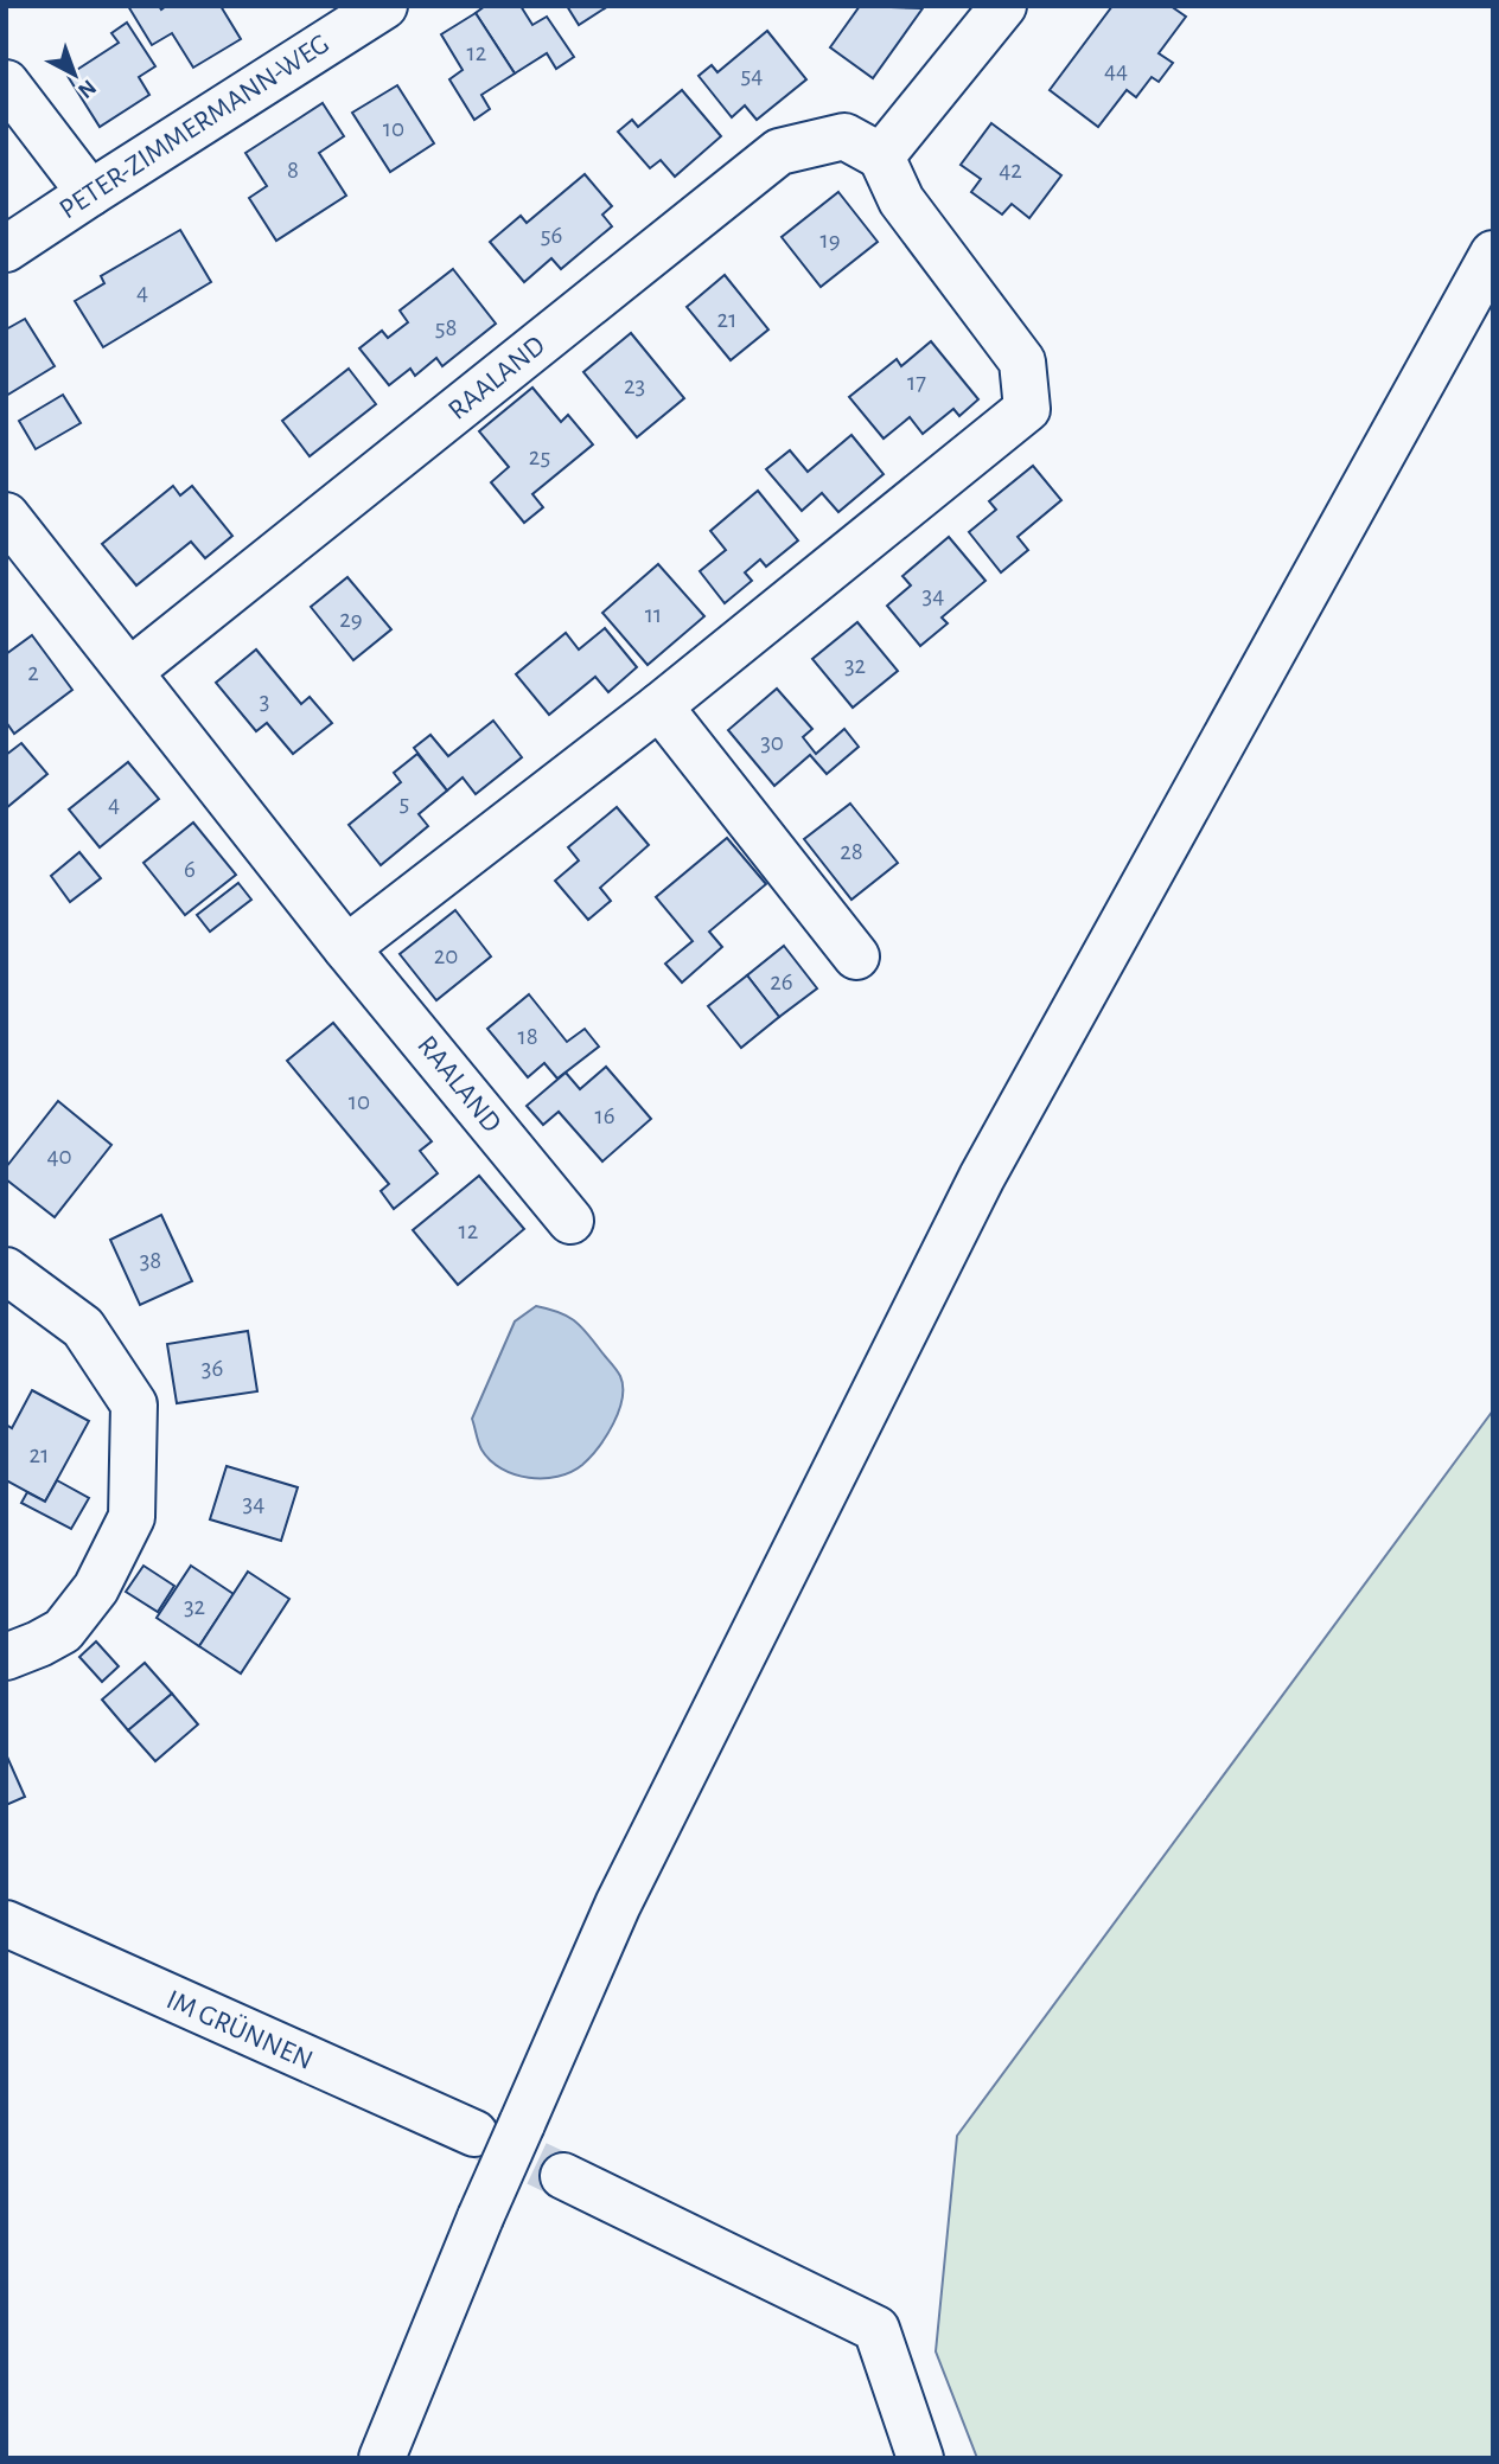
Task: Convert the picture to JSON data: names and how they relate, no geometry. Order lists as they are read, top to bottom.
{
  "streets": {
    "street": ["PETER-ZIMMERMANN-WEG", "RAALAND", "IM GRÜNNEN"]
  },
  "house_numbers": [
    "12",
    "44",
    "54",
    "10",
    "8",
    "42",
    "56",
    "19",
    "4",
    "21",
    "58",
    "17",
    "23",
    "25",
    "34",
    "11",
    "29",
    "32",
    "2",
    "3",
    "30",
    "5",
    "4",
    "28",
    "6",
    "20",
    "26",
    "18",
    "10",
    "16",
    "40",
    "12",
    "38",
    "36",
    "21",
    "34",
    "32"
  ],
  "north": "bottom right"
}
